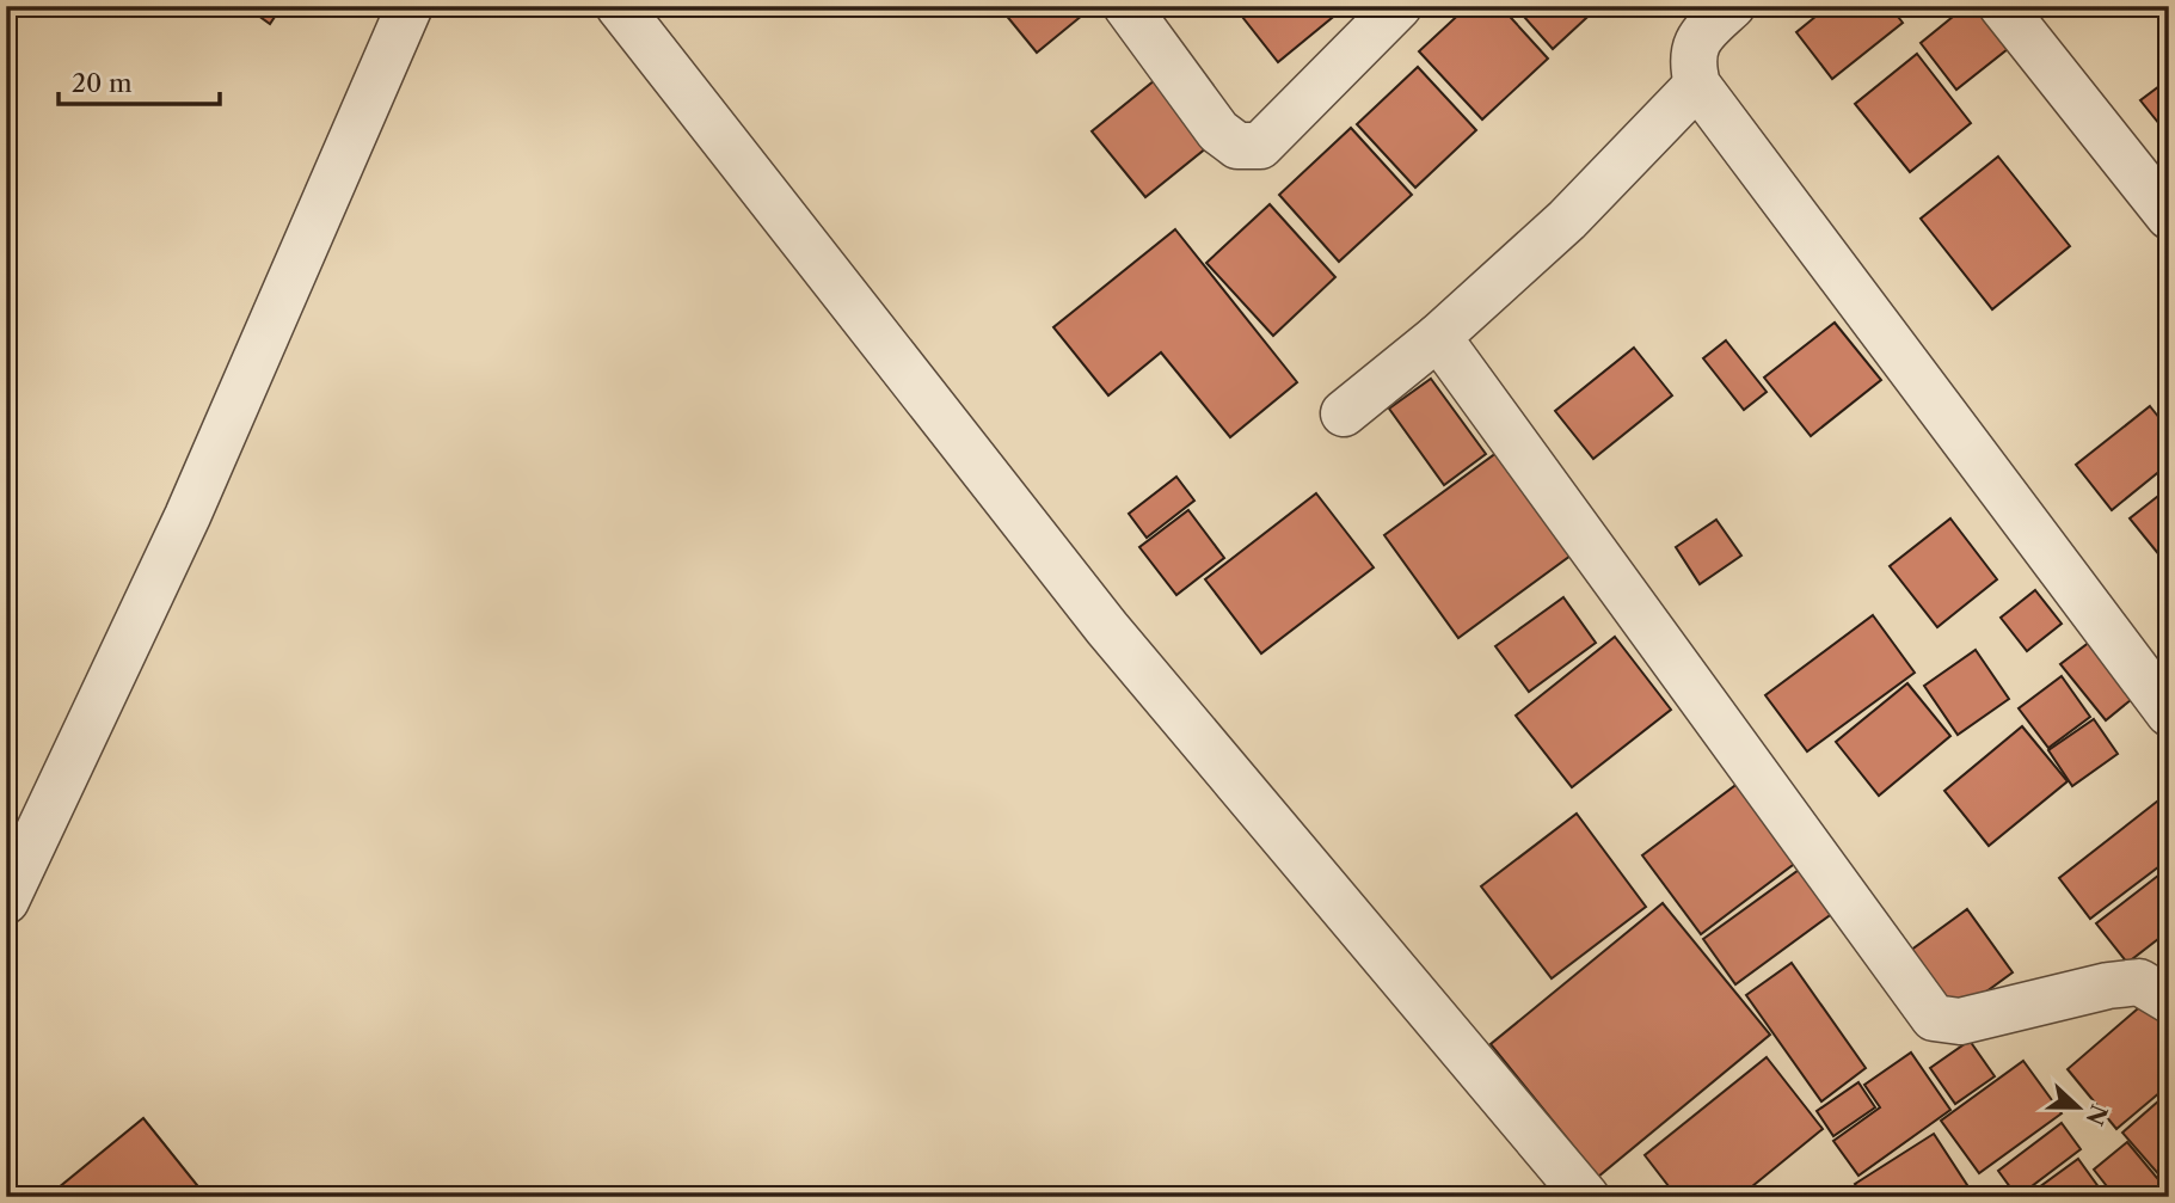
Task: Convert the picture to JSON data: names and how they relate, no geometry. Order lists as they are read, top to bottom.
{
  "scale_bar": "20 m",
  "north": "right"
}
